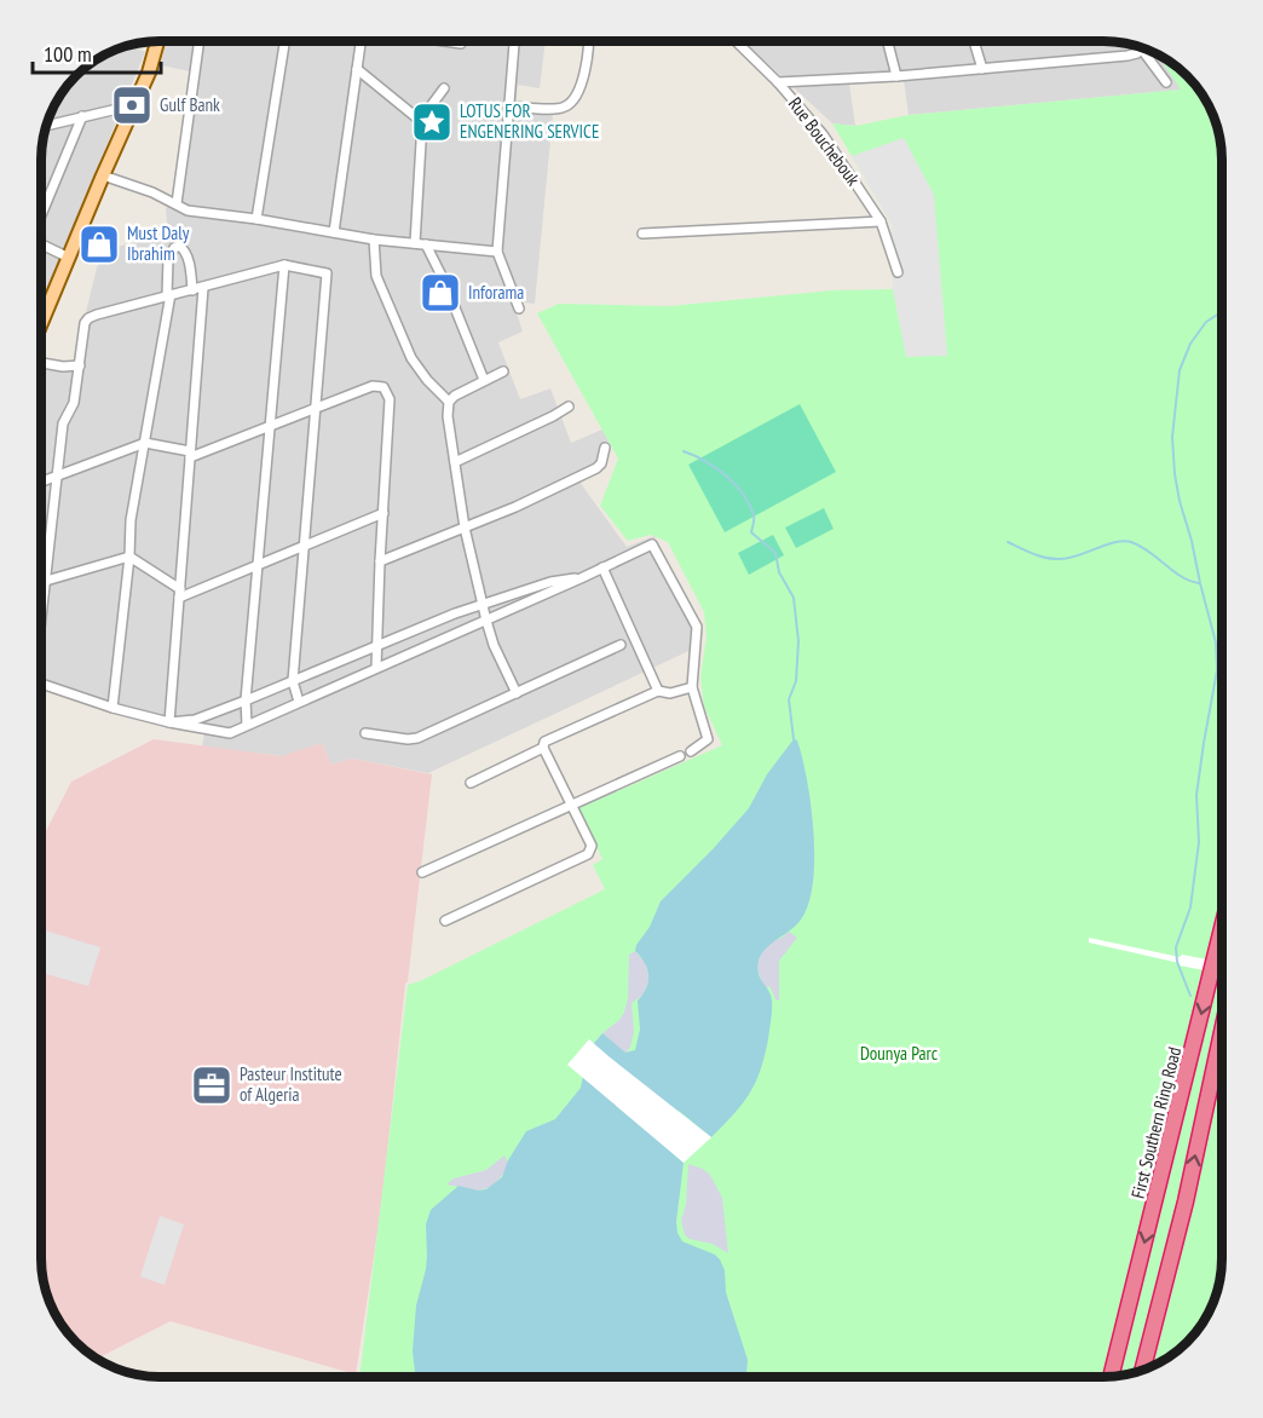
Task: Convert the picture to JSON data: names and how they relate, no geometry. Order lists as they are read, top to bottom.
{
  "streets": {
    "highway": ["First Southern Ring Road"],
    "street": ["Rue Bouchebouk"]
  },
  "parks": ["Dounya Parc"],
  "places": {
    "bank": ["Gulf Bank"],
    "place": ["LOTUS FOR ENGENERING SERVICE"],
    "shop": ["Must Daly Ibrahim", "Inforama"],
    "office": ["Pasteur Institute of Algeria"]
  },
  "scale_bar": "100 m"
}
